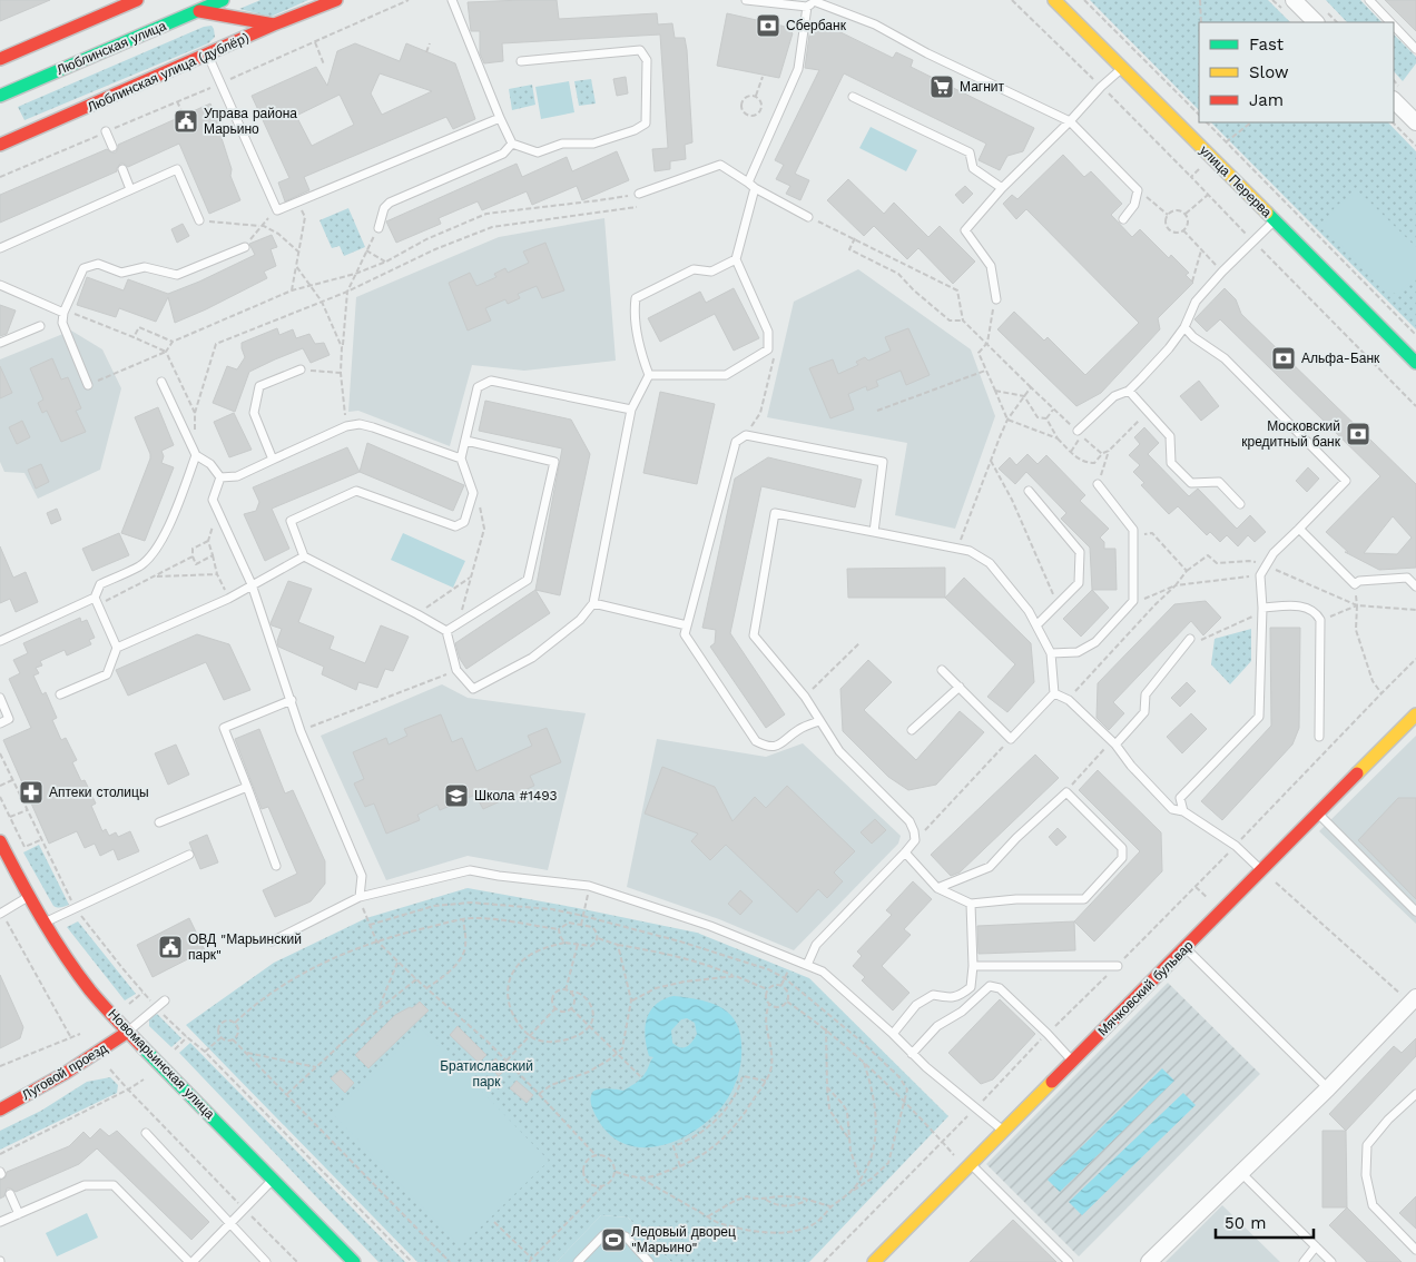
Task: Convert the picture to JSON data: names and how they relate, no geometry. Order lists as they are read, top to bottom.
{
  "streets": {
    "street": [
      "Люблинская улица",
      "Люблинская улица (дублёр)",
      "улица Перерва",
      "Мячковский бульвар",
      "Новомарьинская улица",
      "Луговой проезд"
    ]
  },
  "crossings": [
    ["Новомарьинская улица", "Луговой проезд"]
  ],
  "parks": ["Братиславский парк"],
  "places": {
    "bank": ["Сбербанк", "Альфа-Банк", "Московский кредитный банк"],
    "supermarket": ["Магнит"],
    "public building": ["Управа района Марьино", "ОВД \"Марьинский парк\""],
    "pharmacy": ["Аптеки столицы"],
    "school or university": ["Школа #1493"],
    "sports": ["Ледовый дворец \"Марьино\""]
  },
  "legend": ["Fast", "Slow", "Jam"],
  "scale_bar": "50 m"
}
